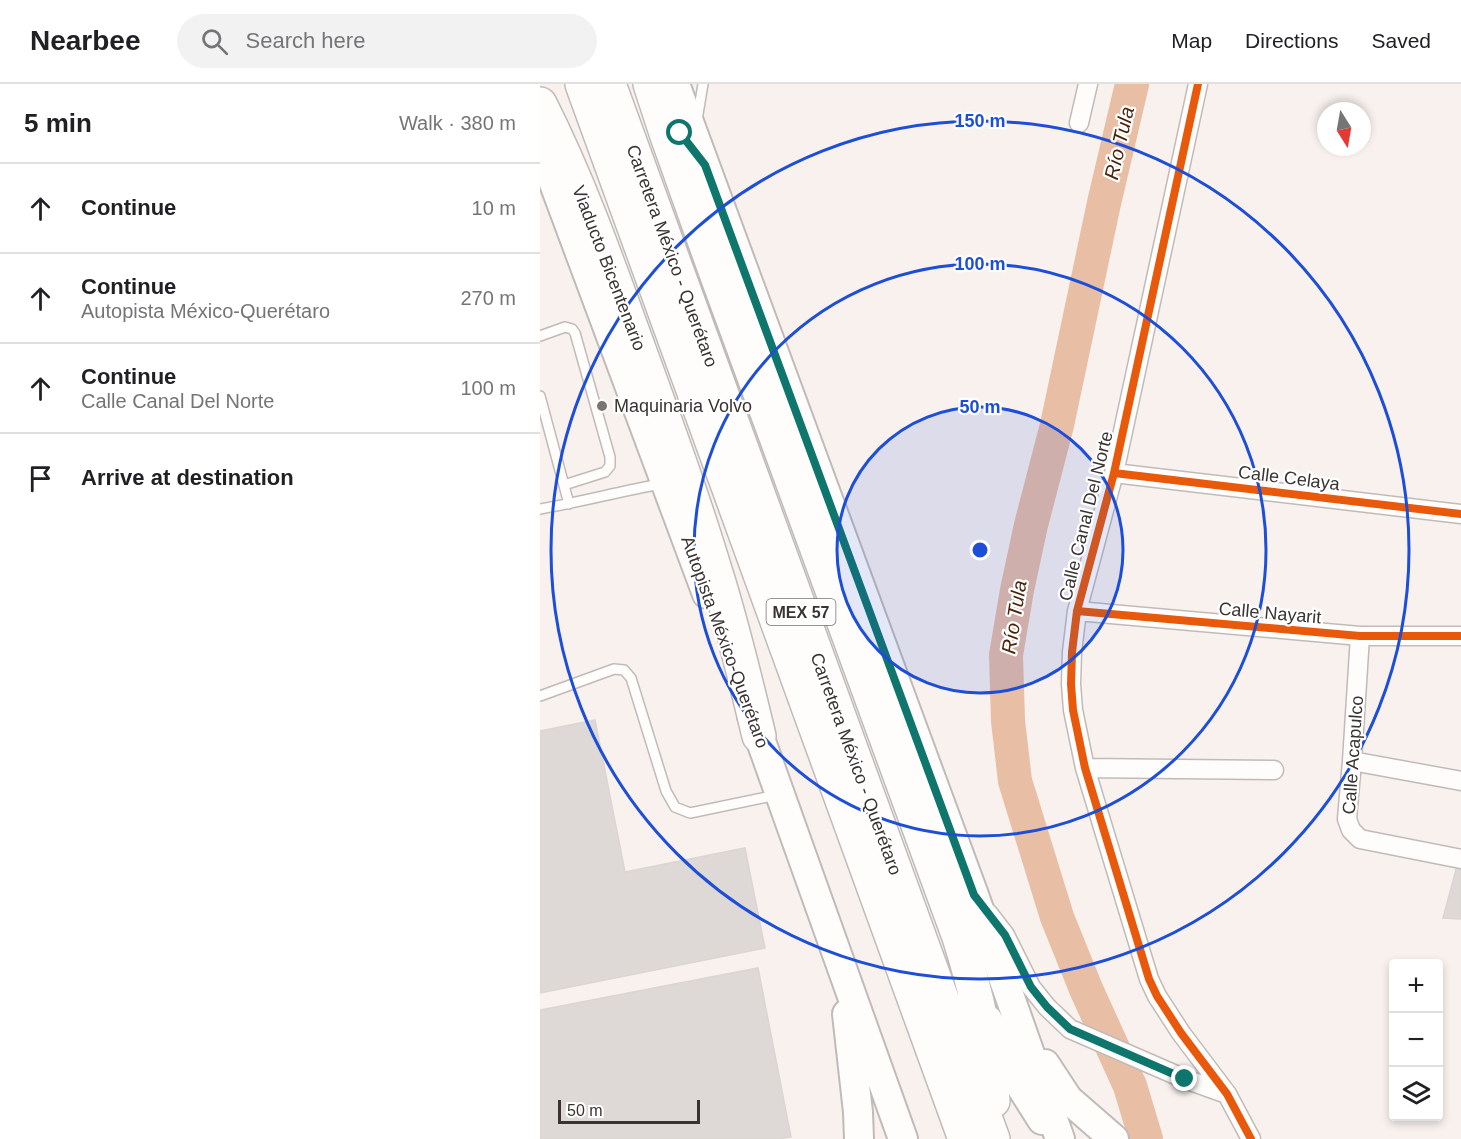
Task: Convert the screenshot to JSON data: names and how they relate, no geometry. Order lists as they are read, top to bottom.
{
  "streets": {
    "highway": ["Carretera México - Querétaro", "Viaducto Bicentenario", "MEX 57"],
    "main road": ["Autopista México-Querétaro"],
    "street": [
      "Calle Celaya",
      "Calle Canal Del Norte",
      "Calle Nayarit",
      "Calle Acapulco"
    ]
  },
  "crossings": [
    ["Calle Celaya", "Calle Canal Del Norte"],
    ["Calle Canal Del Norte", "Calle Nayarit"],
    ["Calle Nayarit", "Calle Acapulco"]
  ],
  "water": ["Río Tula"],
  "places": ["Maquinaria Volvo"],
  "scale_bar": "50 m",
  "north": "bottom",
  "page": {
    "header": "Nearbee",
    "search": "Search here",
    "nav": ["Map", "Directions", "Saved"],
    "heading": ["5 min", "Walk · 380 m"],
    "list": [
      ["Continue", "10 m"],
      ["Continue", "Autopista México-Querétaro", "270 m"],
      ["Continue", "Calle Canal Del Norte", "100 m"],
      "Arrive at destination"
    ],
    "map_buttons": ["+", "−"],
    "scale": "50 m"
  },
  "rings": ["150 m", "100 m", "50 m"]
}
